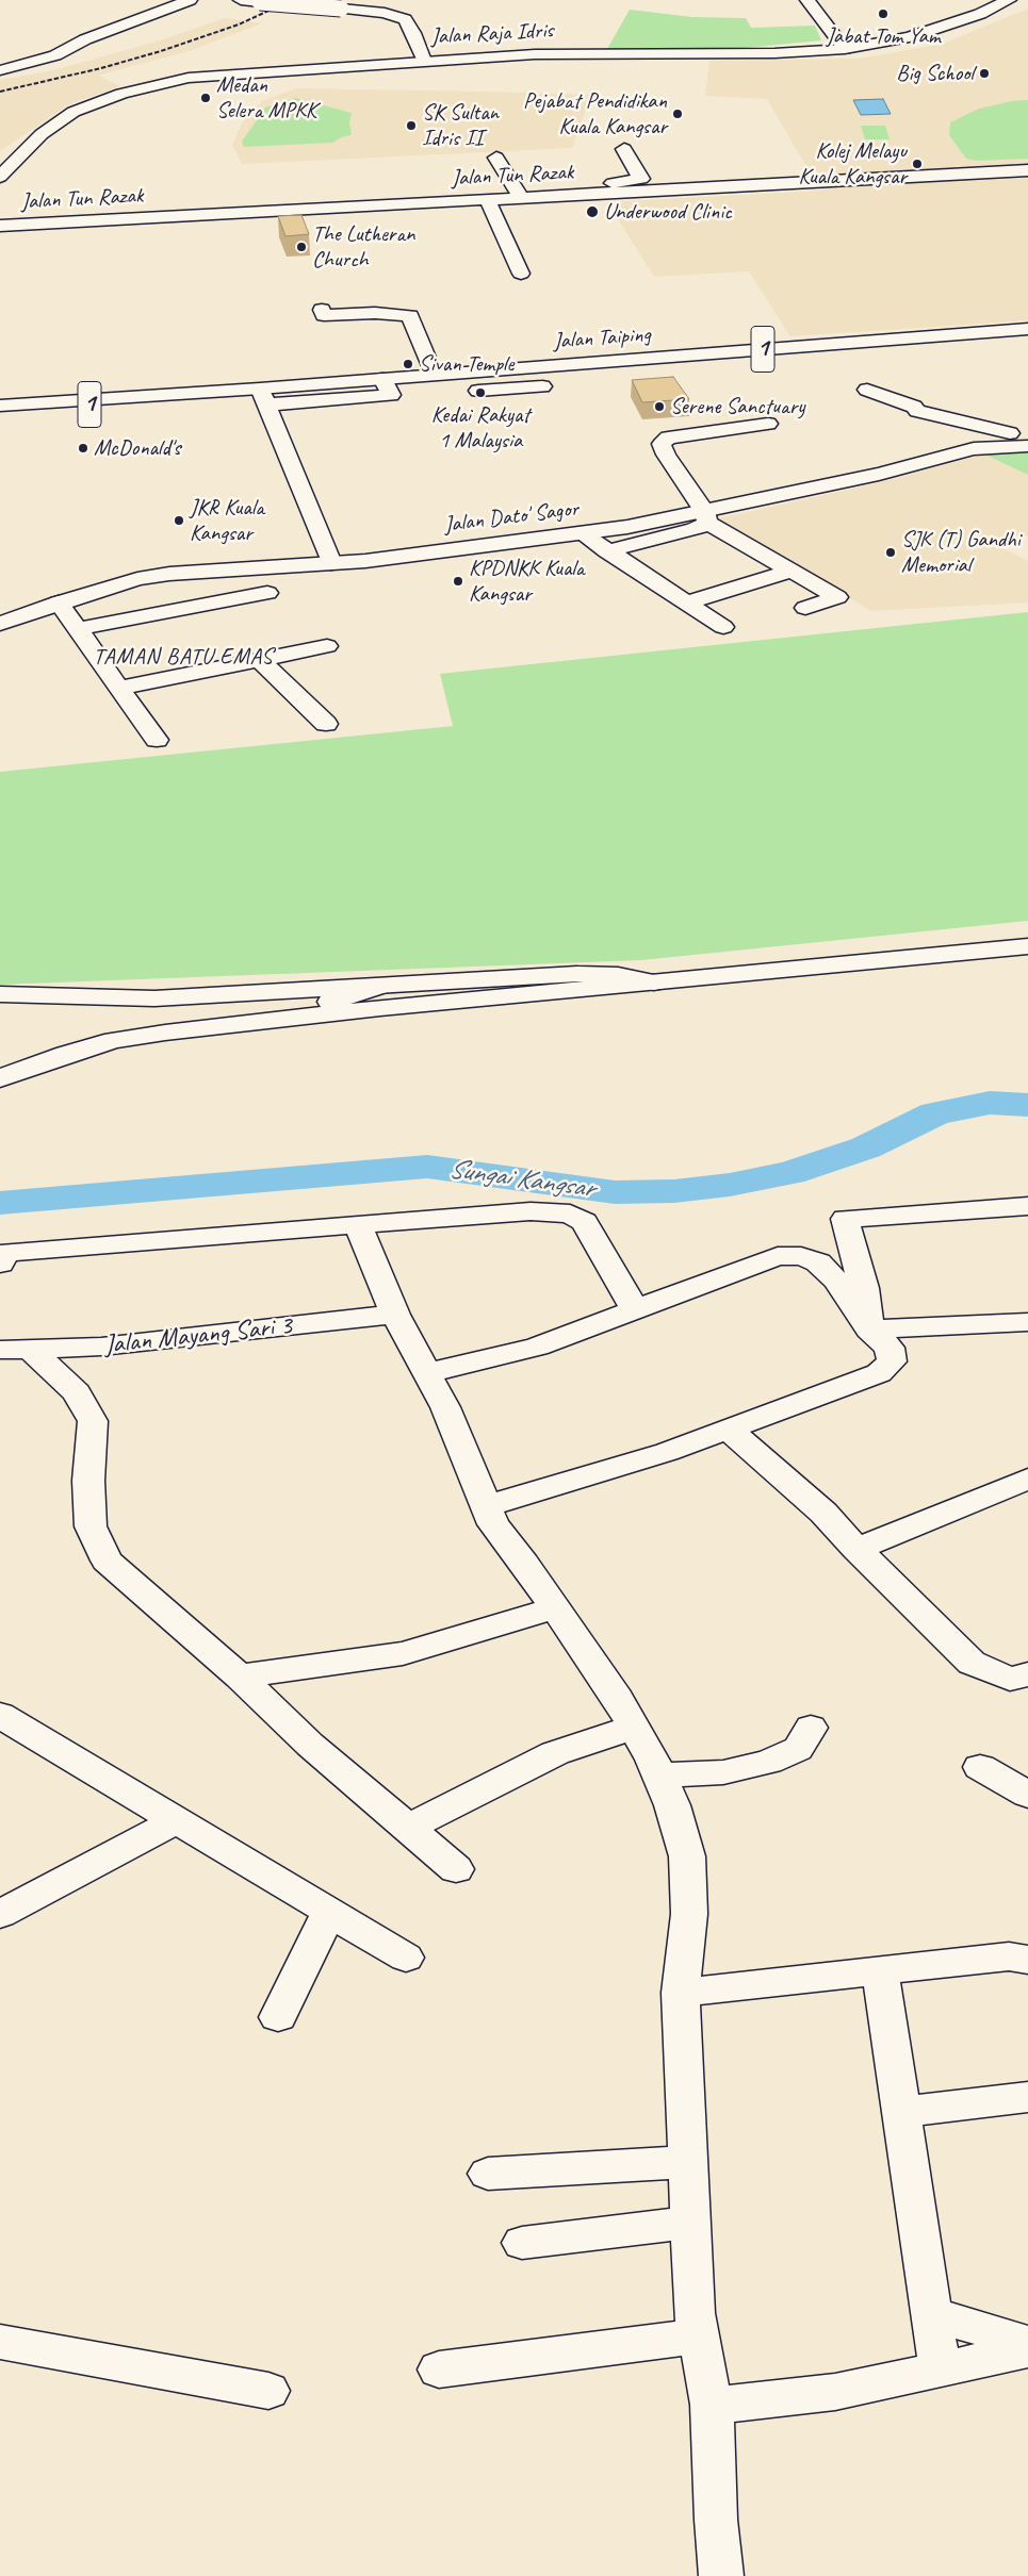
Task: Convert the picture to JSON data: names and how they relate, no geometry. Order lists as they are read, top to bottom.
{
  "streets": {
    "main road": [
      "Jalan Raja Idris",
      "Jalan Tun Razak",
      "Jalan Taiping",
      "1",
      "Jalan Dato' Sagor",
      "Jalan Mayang Sari 3"
    ]
  },
  "crossings": [
    ["Jalan Taiping", "1"]
  ],
  "districts": ["TAMAN BATU EMAS"],
  "water": ["Sungai Kangsar"],
  "places": [
    "Jabat Tom Yam",
    "Big School",
    "Medan Selera MPKK",
    "Pejabat Pendidikan Kuala Kangsar",
    "SK Sultan Idris II",
    "Kolej Melayu Kuala Kangsar",
    "Underwood Clinic",
    "The Lutheran Church",
    "Sivan Temple",
    "Kedai Rakyat 1 Malaysia",
    "Serene Sanctuary",
    "McDonald's",
    "JKR Kuala Kangsar",
    "SJK (T) Gandhi Memorial",
    "KPDNKK Kuala Kangsar"
  ]
}
